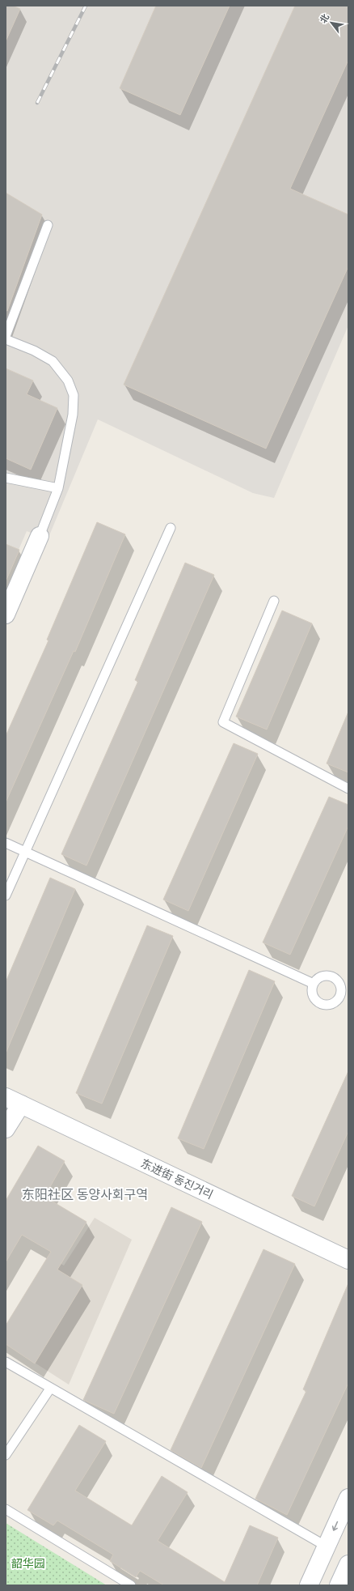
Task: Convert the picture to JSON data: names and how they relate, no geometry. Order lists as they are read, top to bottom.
{
  "streets": {
    "street": ["东进街 동진거리"]
  },
  "districts": ["东阳社区 동양사회구역"],
  "parks": ["韶华园"],
  "north": "top left"
}
